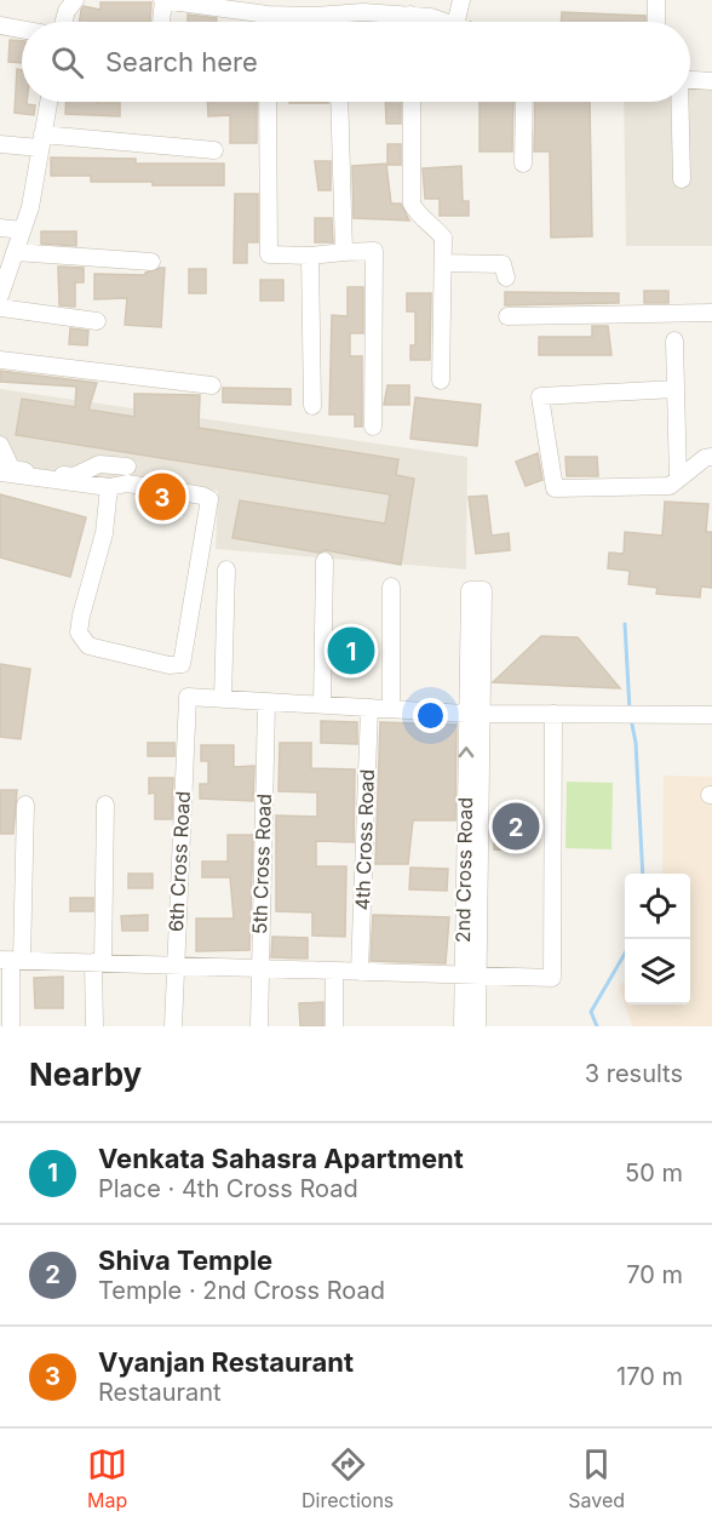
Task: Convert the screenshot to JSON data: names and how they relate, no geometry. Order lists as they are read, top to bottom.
{
  "streets": {
    "street": [
      "4th Cross Road",
      "6th Cross Road",
      "5th Cross Road",
      "2nd Cross Road"
    ]
  },
  "page": {
    "search": "Search here",
    "pins": ["3", "1", "2"],
    "heading": ["Nearby", "3 results"],
    "list": [
      {
        "mark": "1",
        "name": "Venkata Sahasra Apartment",
        "note": "Place · 4th Cross Road",
        "value": "50 m"
      },
      {
        "mark": "2",
        "name": "Shiva Temple",
        "note": "Temple · 2nd Cross Road",
        "value": "70 m"
      },
      {
        "mark": "3",
        "name": "Vyanjan Restaurant",
        "note": "Restaurant",
        "value": "170 m"
      }
    ],
    "nav": ["Map", "Directions", "Saved"]
  }
}
